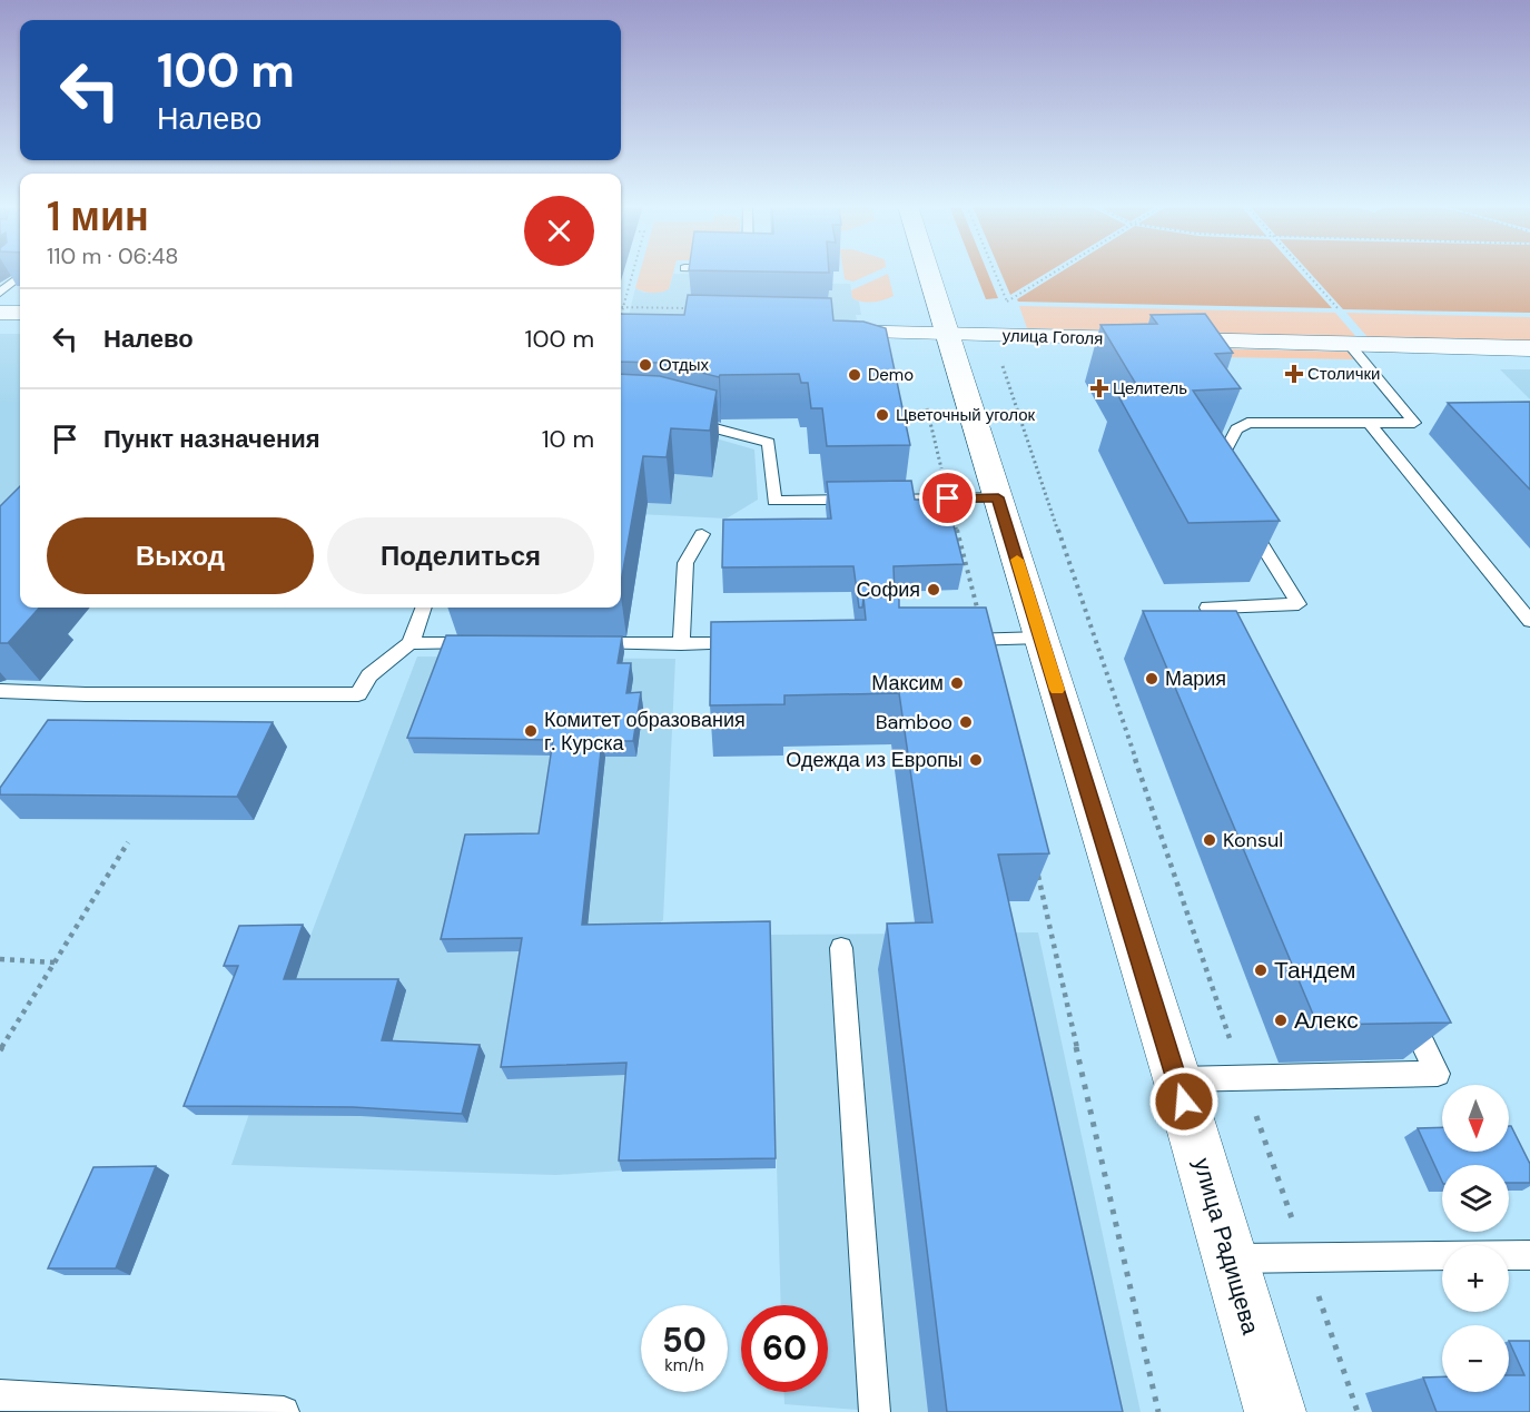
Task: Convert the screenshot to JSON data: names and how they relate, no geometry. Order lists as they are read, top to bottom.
{
  "streets": {
    "main road": ["улица Гоголя", "улица Радищева"]
  },
  "crossings": [
    ["улица Гоголя", "улица Радищева"]
  ],
  "places": {
    "other": [
      "Отдых",
      "Demo",
      "Цветочный уголок",
      "София",
      "Мария",
      "Максим",
      "Bamboo",
      "Комитет образования г. Курска",
      "Одежда из Европы",
      "Konsul",
      "Тандем",
      "Алекс"
    ],
    "health": ["Столички", "Целитель"]
  },
  "north": "bottom",
  "page": {
    "turn": ["100 m", "Налево"],
    "heading": ["1 мин", "110 m · 06:48"],
    "list": [
      {
        "name": "Налево",
        "value": "100 m"
      },
      {
        "name": "Пункт назначения",
        "value": "10 m"
      }
    ],
    "buttons": ["Выход", "Поделиться"],
    "map_buttons": ["+", "−"],
    "speed": "50 km/h",
    "limit": "60"
  }
}
